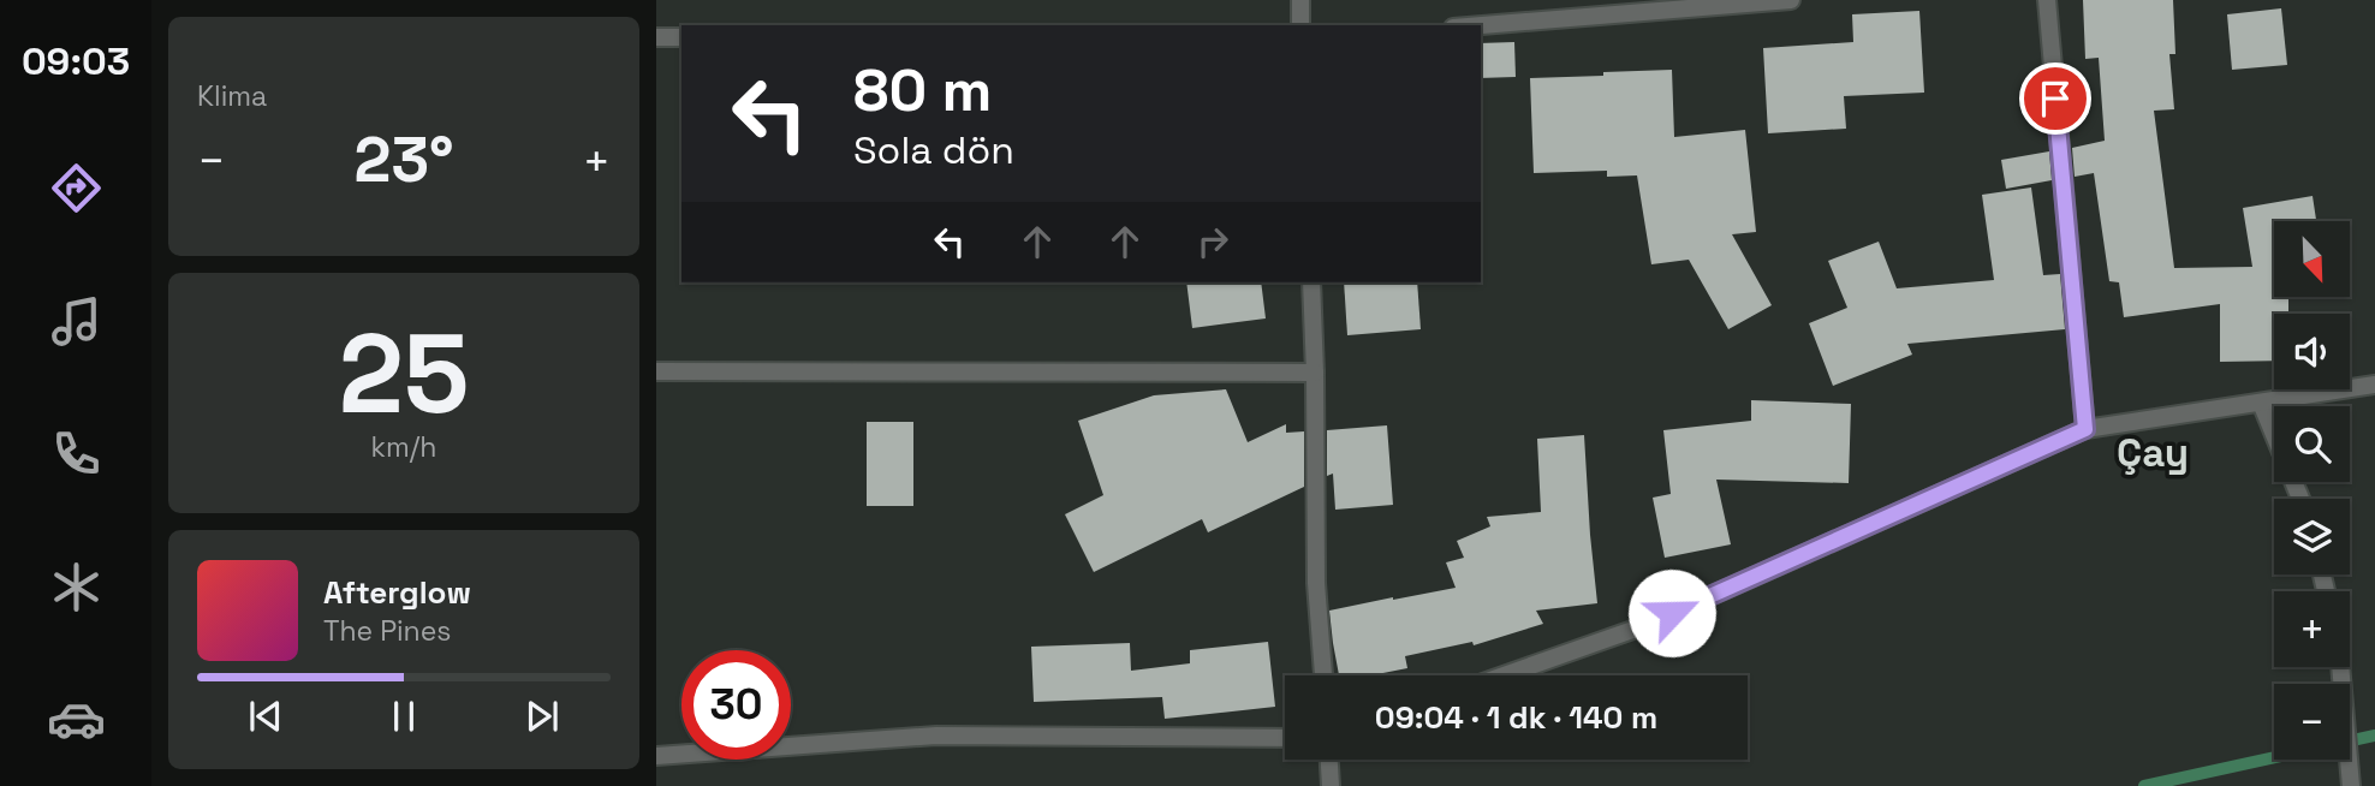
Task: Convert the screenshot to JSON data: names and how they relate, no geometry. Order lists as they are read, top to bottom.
{
  "districts": ["Çay"],
  "north": "bottom right",
  "page": {
    "tabs": "09:03",
    "tile": [
      "Klima",
      ["25", "km/h"]
    ],
    "turn": ["80 m", "Sola dön"],
    "heat": ["−", "23°", "+"],
    "map_buttons": ["+", "−"],
    "song": ["Afterglow", "The Pines"],
    "limit": "30",
    "trip": "09:04 · 1 dk · 140 m"
  }
}
